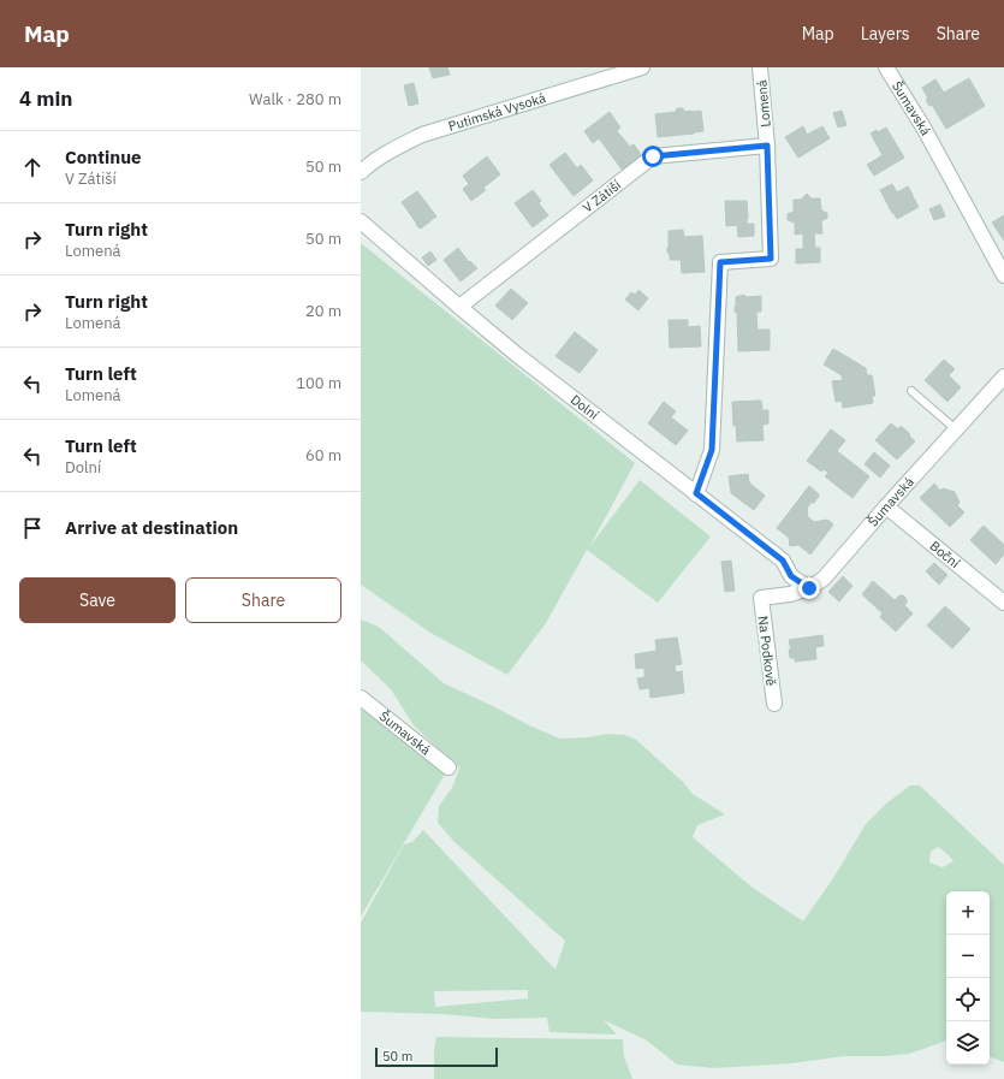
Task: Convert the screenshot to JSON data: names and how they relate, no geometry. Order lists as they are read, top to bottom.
{
  "streets": {
    "street": [
      "Lomená",
      "Šumavská",
      "Putimská Vysoká",
      "V Zátiší",
      "Dolní",
      "Boční",
      "Na Podkově"
    ]
  },
  "crossings": [
    ["Lomená", "V Zátiší"],
    ["Lomená", "Dolní"],
    ["Šumavská", "Dolní"],
    ["Šumavská", "Boční"],
    ["Šumavská", "Na Podkově"],
    ["V Zátiší", "Dolní"]
  ],
  "scale_bar": "50 m",
  "page": {
    "header": "Map",
    "nav": ["Map", "Layers", "Share"],
    "heading": ["4 min", "Walk · 280 m"],
    "list": [
      ["Continue", "V Zátiší", "50 m"],
      ["Turn right", "Lomená", "50 m"],
      ["Turn right", "Lomená", "20 m"],
      ["Turn left", "Lomená", "100 m"],
      ["Turn left", "Dolní", "60 m"],
      "Arrive at destination"
    ],
    "buttons": ["Save", "Share"],
    "map_buttons": ["+", "−"],
    "scale": "50 m"
  }
}
